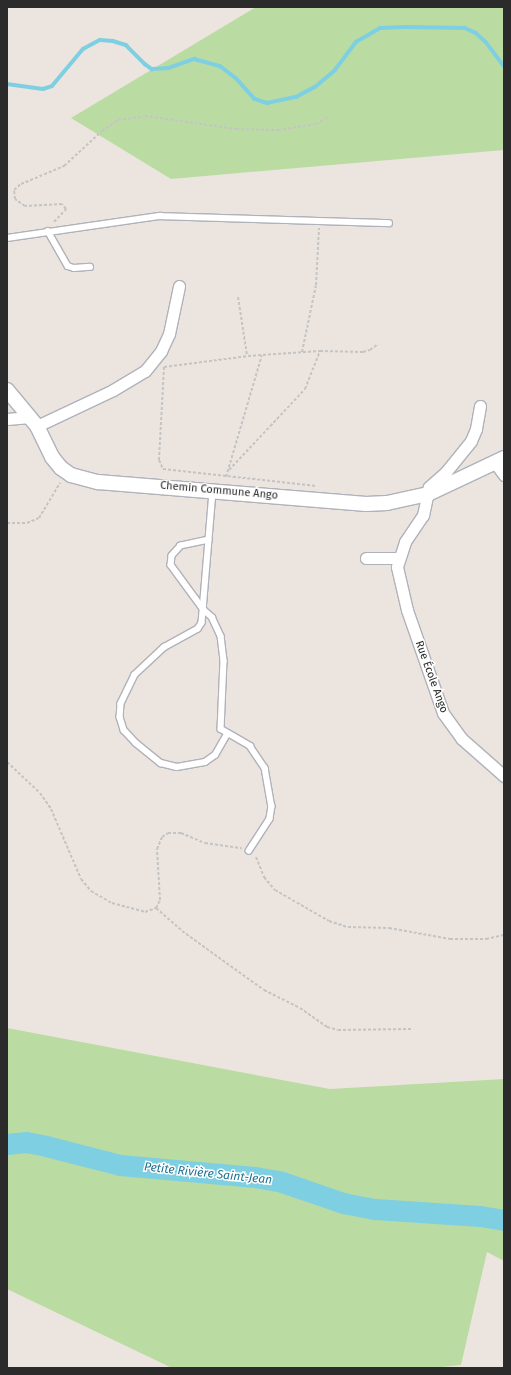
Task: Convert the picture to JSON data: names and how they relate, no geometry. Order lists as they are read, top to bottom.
{
  "streets": {
    "street": ["Chemin Commune Ango", "Rue École Ango"]
  },
  "crossings": [
    ["Chemin Commune Ango", "Rue École Ango"]
  ],
  "water": ["Petite Rivière Saint-Jean"]
}
